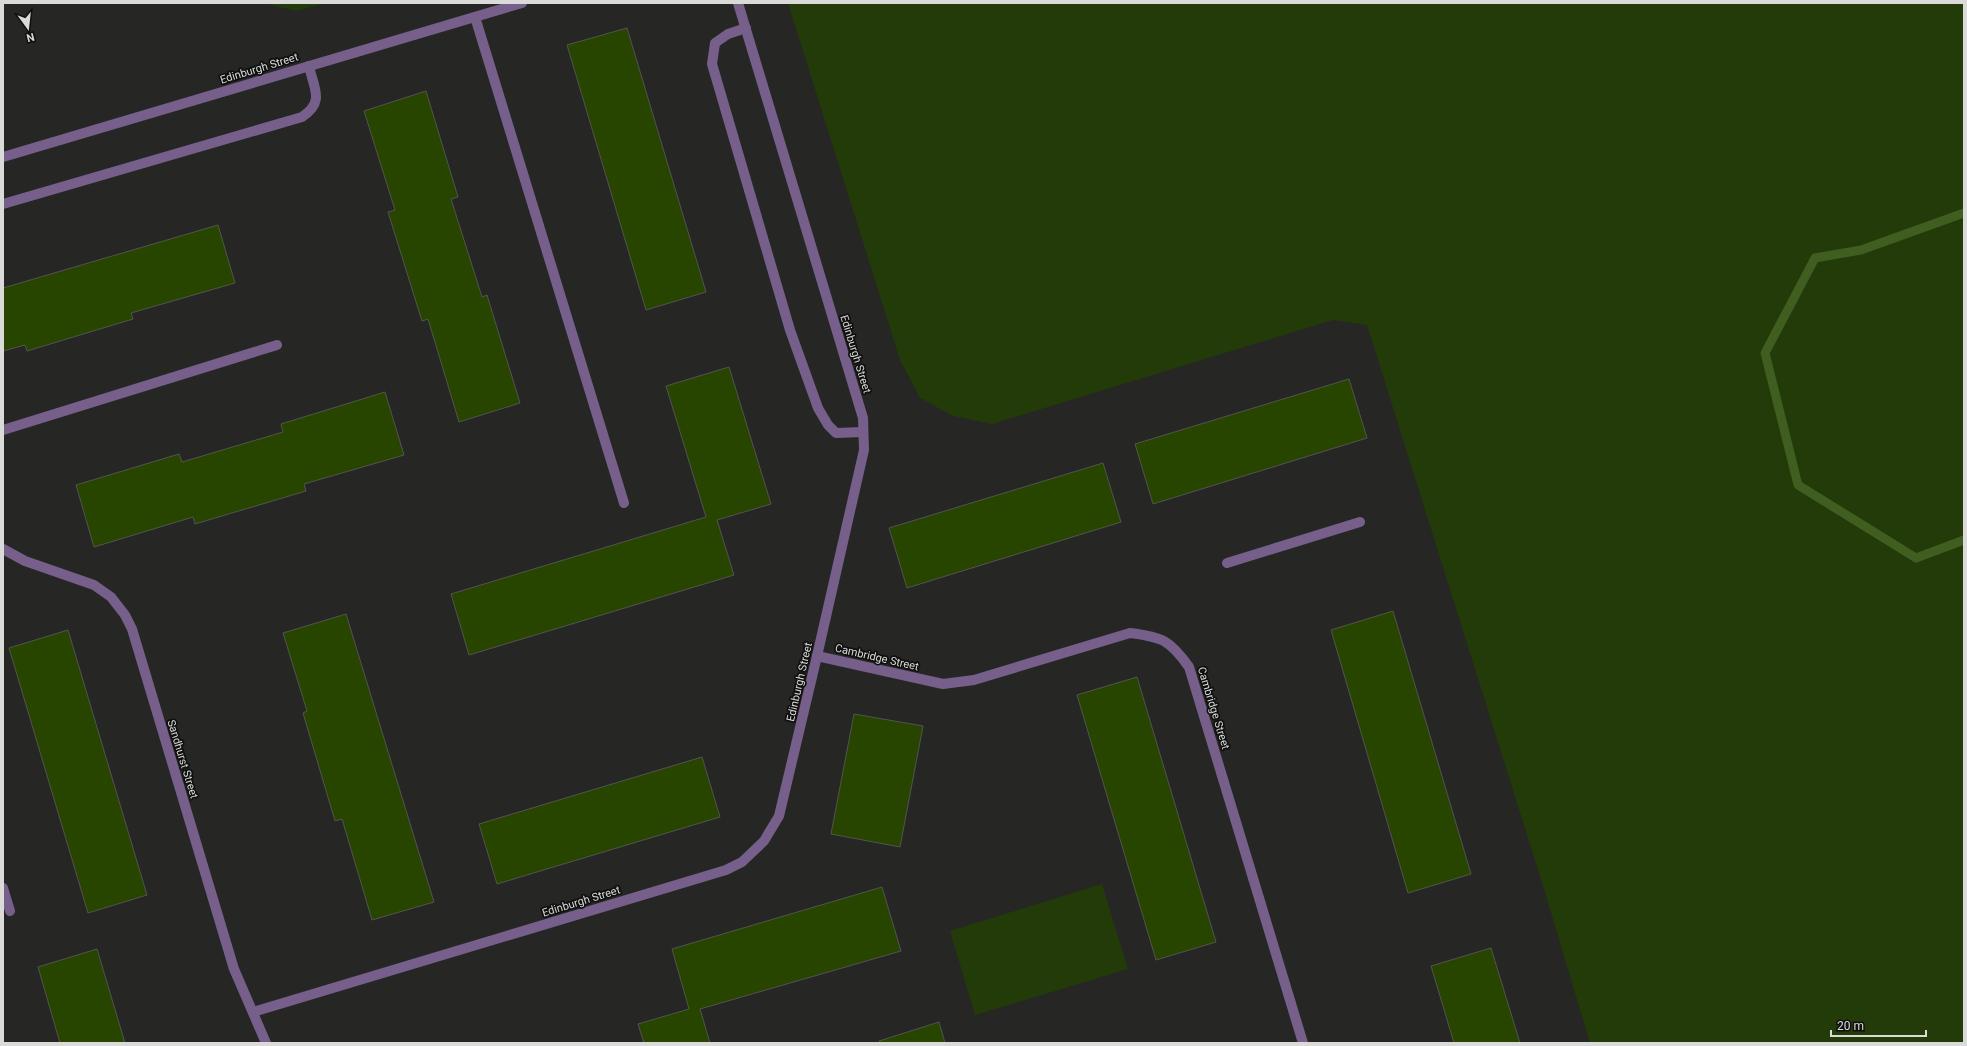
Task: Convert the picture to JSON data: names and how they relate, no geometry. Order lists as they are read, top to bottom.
{
  "streets": {
    "street": ["Edinburgh Street", "Cambridge Street", "Sandhurst Street"]
  },
  "crossings": [
    ["Edinburgh Street", "Cambridge Street"],
    ["Edinburgh Street", "Sandhurst Street"]
  ],
  "scale_bar": "20 m",
  "north": "bottom"
}
